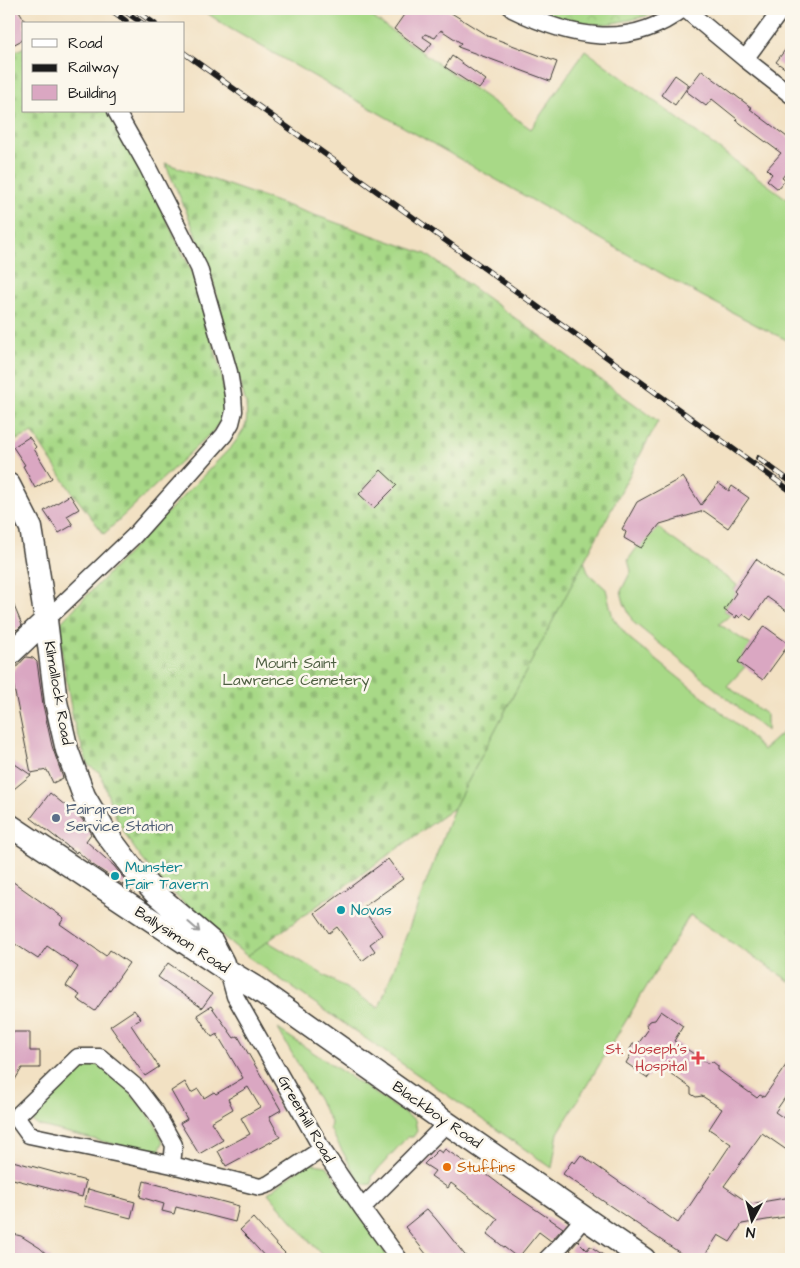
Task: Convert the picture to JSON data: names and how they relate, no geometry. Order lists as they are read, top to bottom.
{
  "streets": {
    "main road": ["Kilmallock Road", "Ballysimon Road", "Blackboy Road"],
    "street": ["Greenhill Road"]
  },
  "crossings": [
    ["Kilmallock Road", "Ballysimon Road"],
    ["Kilmallock Road", "Greenhill Road"],
    ["Ballysimon Road", "Blackboy Road"],
    ["Ballysimon Road", "Greenhill Road"]
  ],
  "one_way": ["Kilmallock Road"],
  "parks": ["Mount Saint Lawrence Cemetery"],
  "places": {
    "other": [
      "Fairgreen Service Station",
      "Munster Fair Tavern",
      "Novas",
      "Stuffins"
    ],
    "health": ["St. Joseph's Hospital"]
  },
  "legend": ["Road", "Railway", "Building"],
  "north": "bottom"
}
